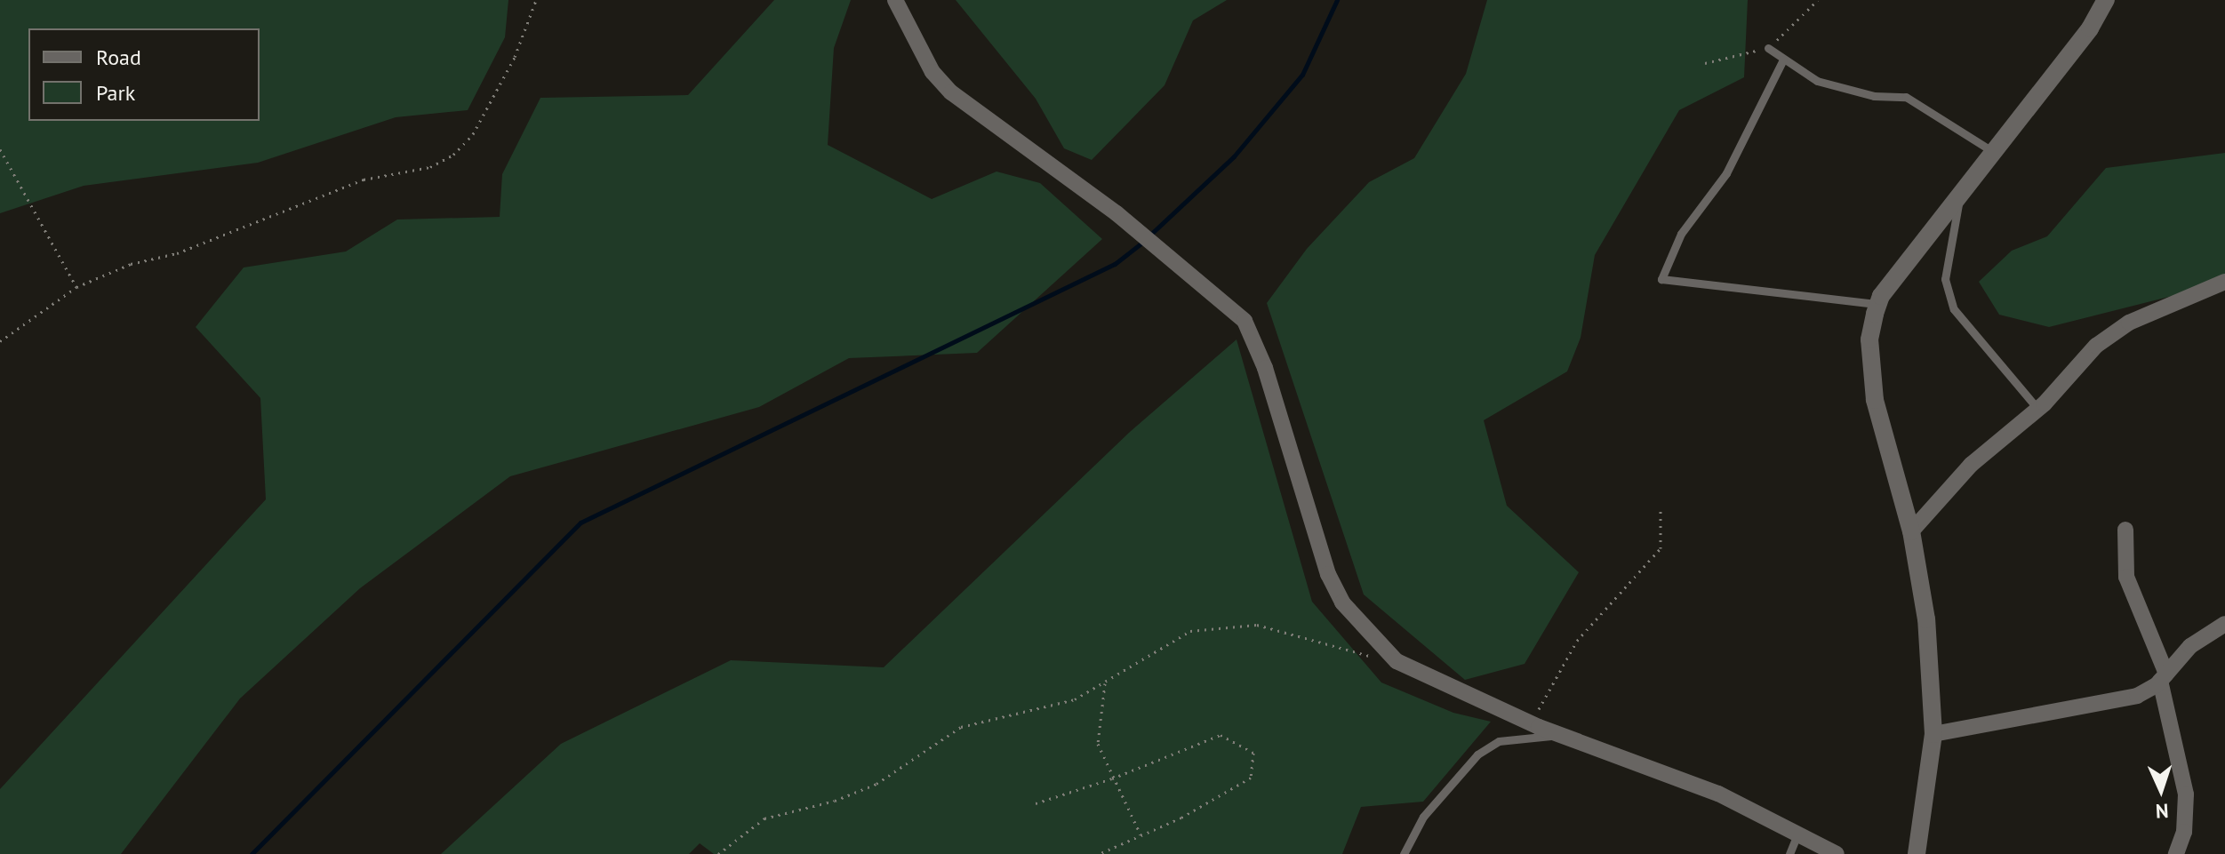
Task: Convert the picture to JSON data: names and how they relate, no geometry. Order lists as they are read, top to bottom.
{
  "legend": ["Road", "Park"],
  "north": "bottom"
}
